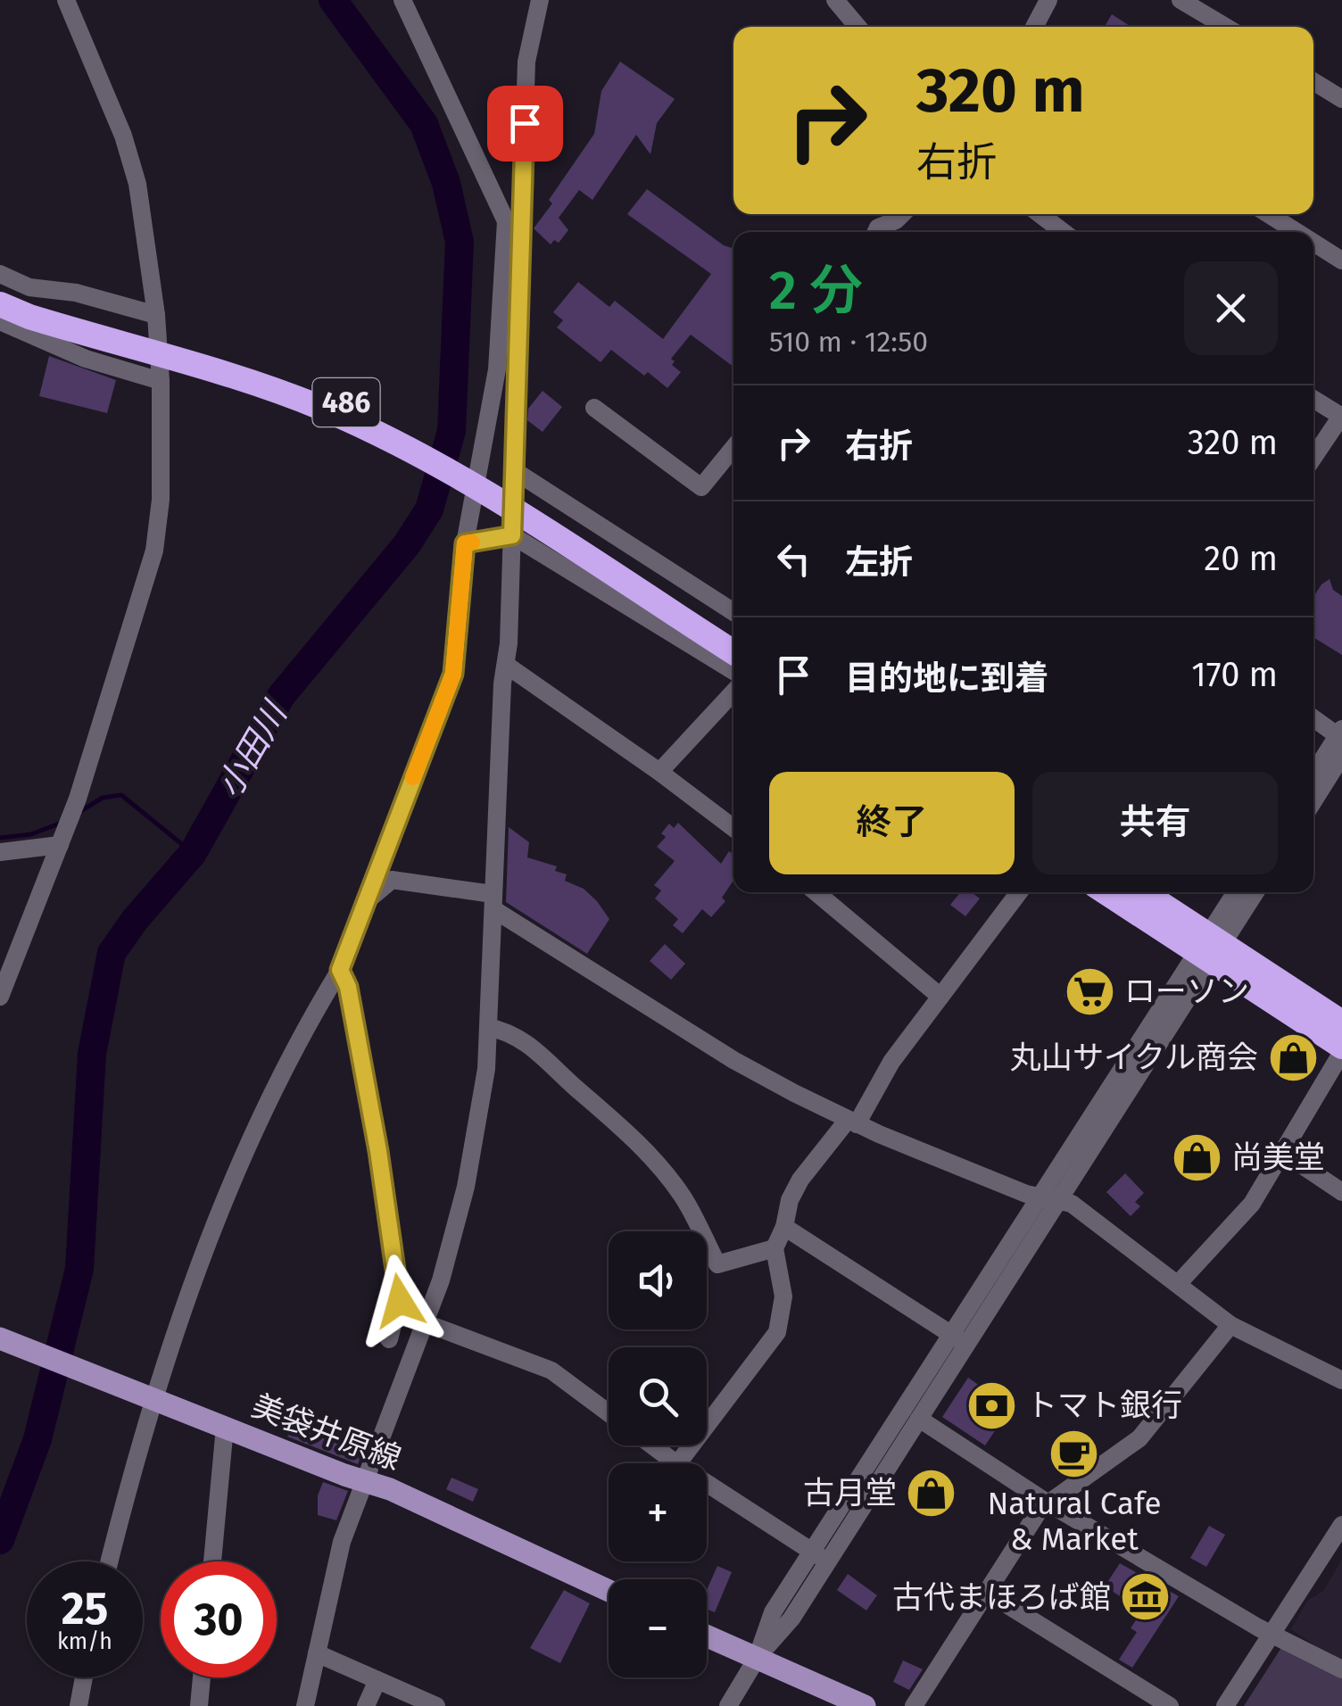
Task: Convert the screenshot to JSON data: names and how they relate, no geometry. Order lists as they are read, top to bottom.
{
  "streets": {
    "highway": ["486"],
    "main road": ["美袋井原線"]
  },
  "water": ["小田川"],
  "places": {
    "supermarket": ["ローソン"],
    "shop": ["丸山サイクル商会", "尚美堂", "古月堂"],
    "bank": ["トマト銀行"],
    "cafe": ["Natural Cafe & Market"],
    "museum": ["古代まほろば館"]
  },
  "page": {
    "turn": ["320 m", "右折"],
    "heading": ["2 分", "510 m · 12:50"],
    "list": [
      {
        "name": "右折",
        "value": "320 m"
      },
      {
        "name": "左折",
        "value": "20 m"
      },
      {
        "name": "目的地に到着",
        "value": "170 m"
      }
    ],
    "buttons": ["終了", "共有"],
    "map_buttons": ["+", "−"],
    "speed": "25 km/h",
    "limit": "30"
  }
}
